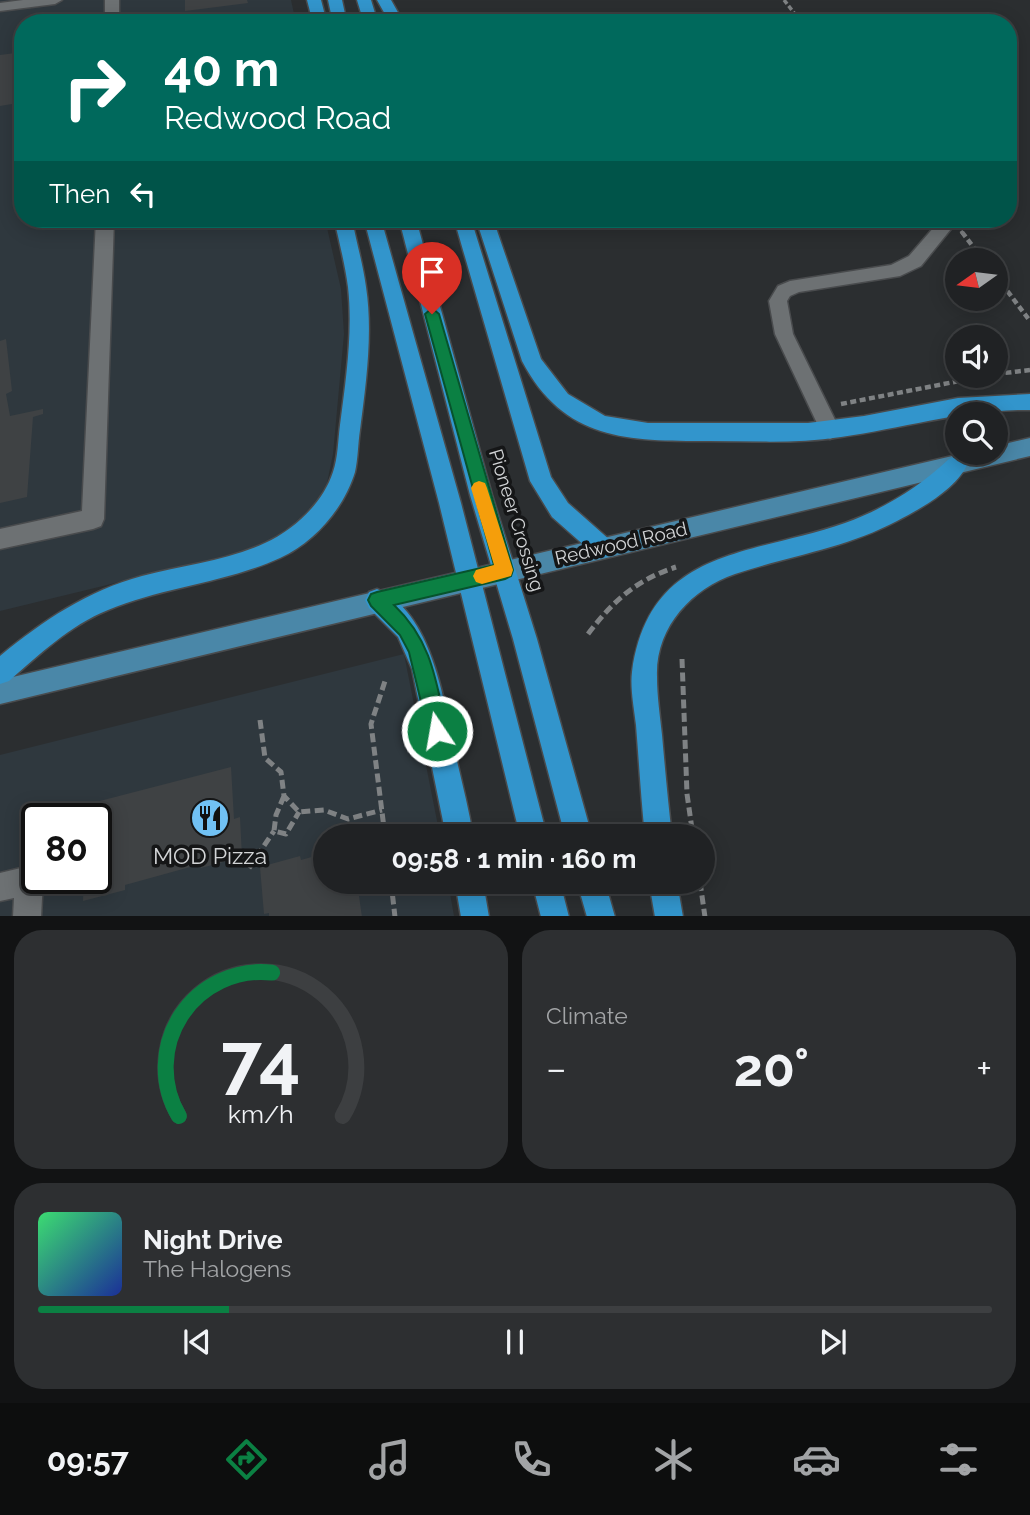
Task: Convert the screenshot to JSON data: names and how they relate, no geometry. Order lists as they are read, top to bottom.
{
  "streets": {
    "highway": ["Pioneer Crossing"],
    "main road": ["Redwood Road"]
  },
  "crossings": [
    ["Pioneer Crossing", "Redwood Road"]
  ],
  "places": {
    "restaurant": ["MOD Pizza"]
  },
  "north": "left",
  "page": {
    "turn": ["40 m", "Redwood Road"],
    "then": "Then",
    "limit": "80",
    "trip": "09:58 · 1 min · 160 m",
    "tile": "Climate",
    "heat": ["−", "20°", "+"],
    "song": ["Night Drive", "The Halogens"],
    "tabs": "09:57",
    "gauge": ["74", "km/h"]
  }
}
